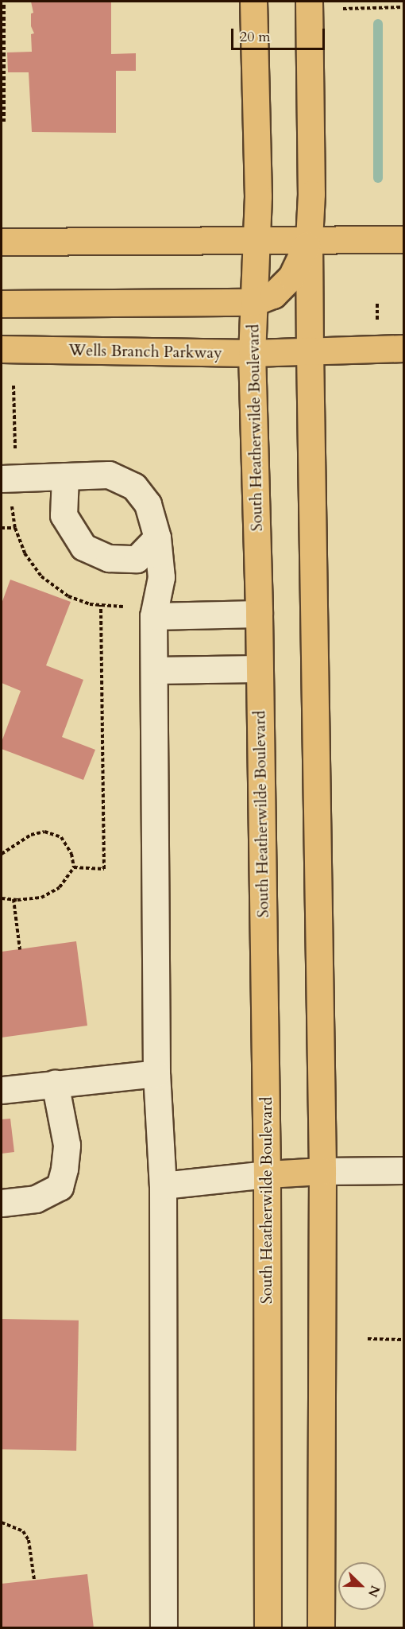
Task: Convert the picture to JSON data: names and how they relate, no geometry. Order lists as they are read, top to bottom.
{
  "streets": {
    "main road": ["Wells Branch Parkway", "South Heatherwilde Boulevard"]
  },
  "crossings": [
    ["Wells Branch Parkway", "South Heatherwilde Boulevard"]
  ],
  "scale_bar": "20 m",
  "north": "bottom right"
}
